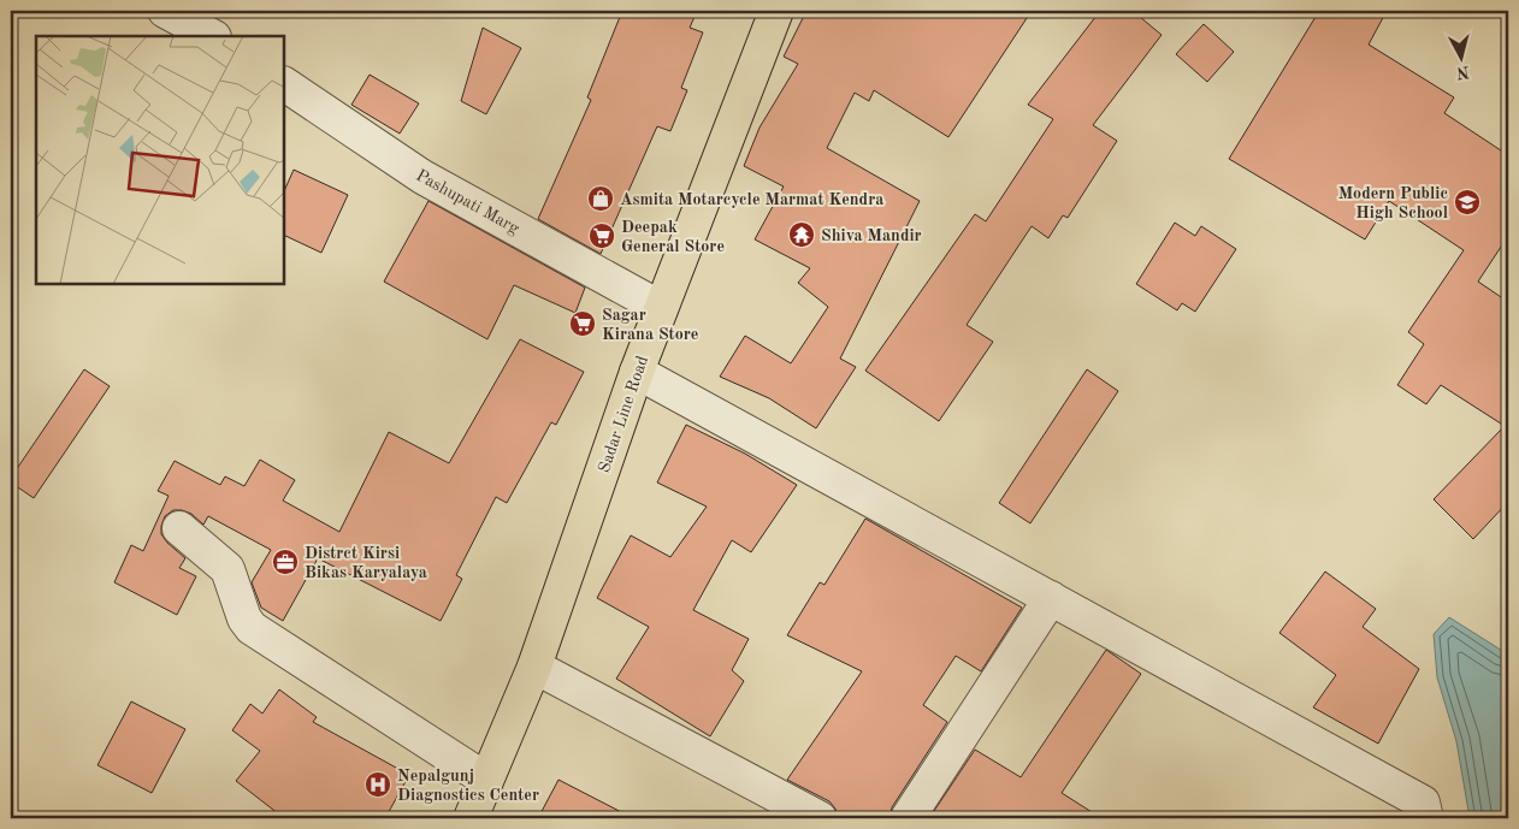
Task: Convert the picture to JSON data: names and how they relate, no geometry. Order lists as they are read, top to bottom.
{
  "streets": {
    "main road": ["Sadar Line Road"],
    "street": ["Pashupati Marg"]
  },
  "crossings": [
    ["Pashupati Marg", "Sadar Line Road"]
  ],
  "places": {
    "shop": ["Asmita Motarcycle Marmat Kendra"],
    "school or university": ["Modern Public High School"],
    "temple": ["Shiva Mandir"],
    "supermarket": ["Deepak General Store", "Sagar Kirana Store"],
    "office": ["Distrct Kirsi Bikas Karyalaya"],
    "hospital": ["Nepalgunj Diagnostics Center"]
  },
  "north": "bottom"
}
